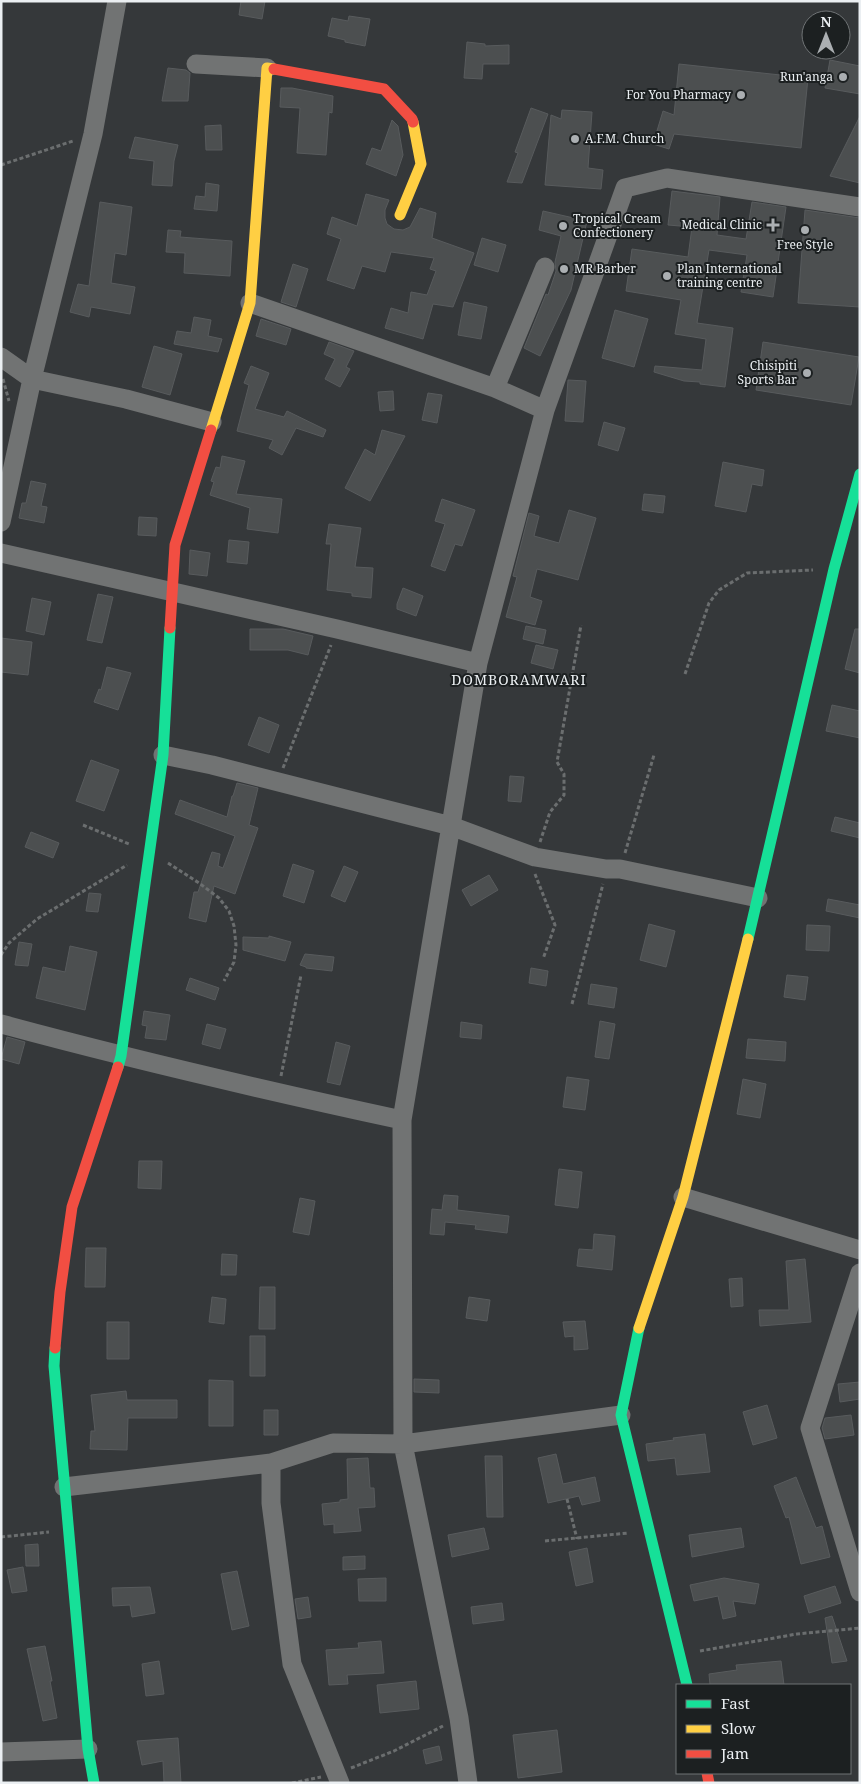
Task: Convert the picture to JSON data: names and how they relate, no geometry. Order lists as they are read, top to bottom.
{
  "districts": ["DOMBORAMWARI"],
  "places": {
    "other": [
      "Run'anga",
      "For You Pharmacy",
      "A.F.M. Church",
      "Tropical Cream Confectionery",
      "Free Style",
      "MR Barber",
      "Plan International training centre",
      "Chisipiti Sports Bar"
    ],
    "health": ["Medical Clinic"]
  },
  "legend": ["Fast", "Slow", "Jam"],
  "north": "top"
}
